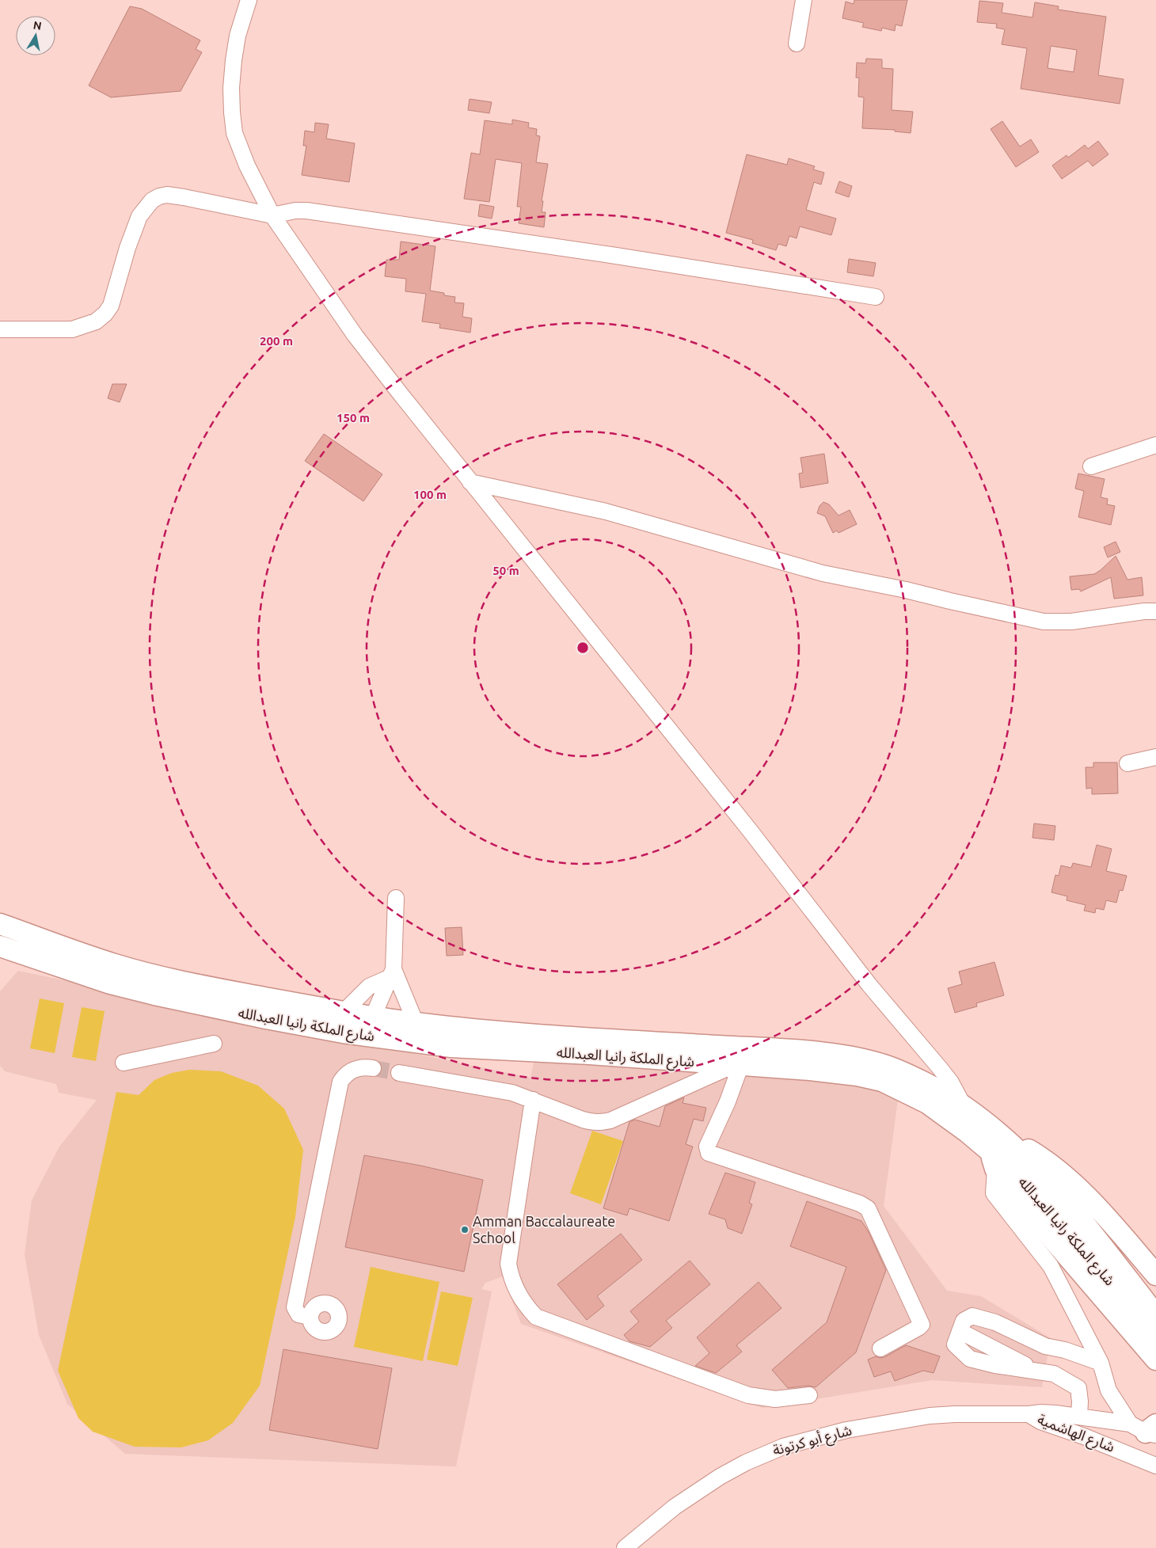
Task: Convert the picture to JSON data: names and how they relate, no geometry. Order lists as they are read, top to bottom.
{
  "streets": {
    "main road": ["شارع الملكة رانيا العبدالله"],
    "street": ["شارع الهاشمية", "شارع أبو كرتونة"]
  },
  "crossings": [
    ["شارع الهاشمية", "شارع أبو كرتونة"]
  ],
  "places": ["Amman Baccalaureate School"],
  "north": "top",
  "rings": [
    "200 m",
    "150 m",
    "100 m",
    "50 m"
  ]
}
